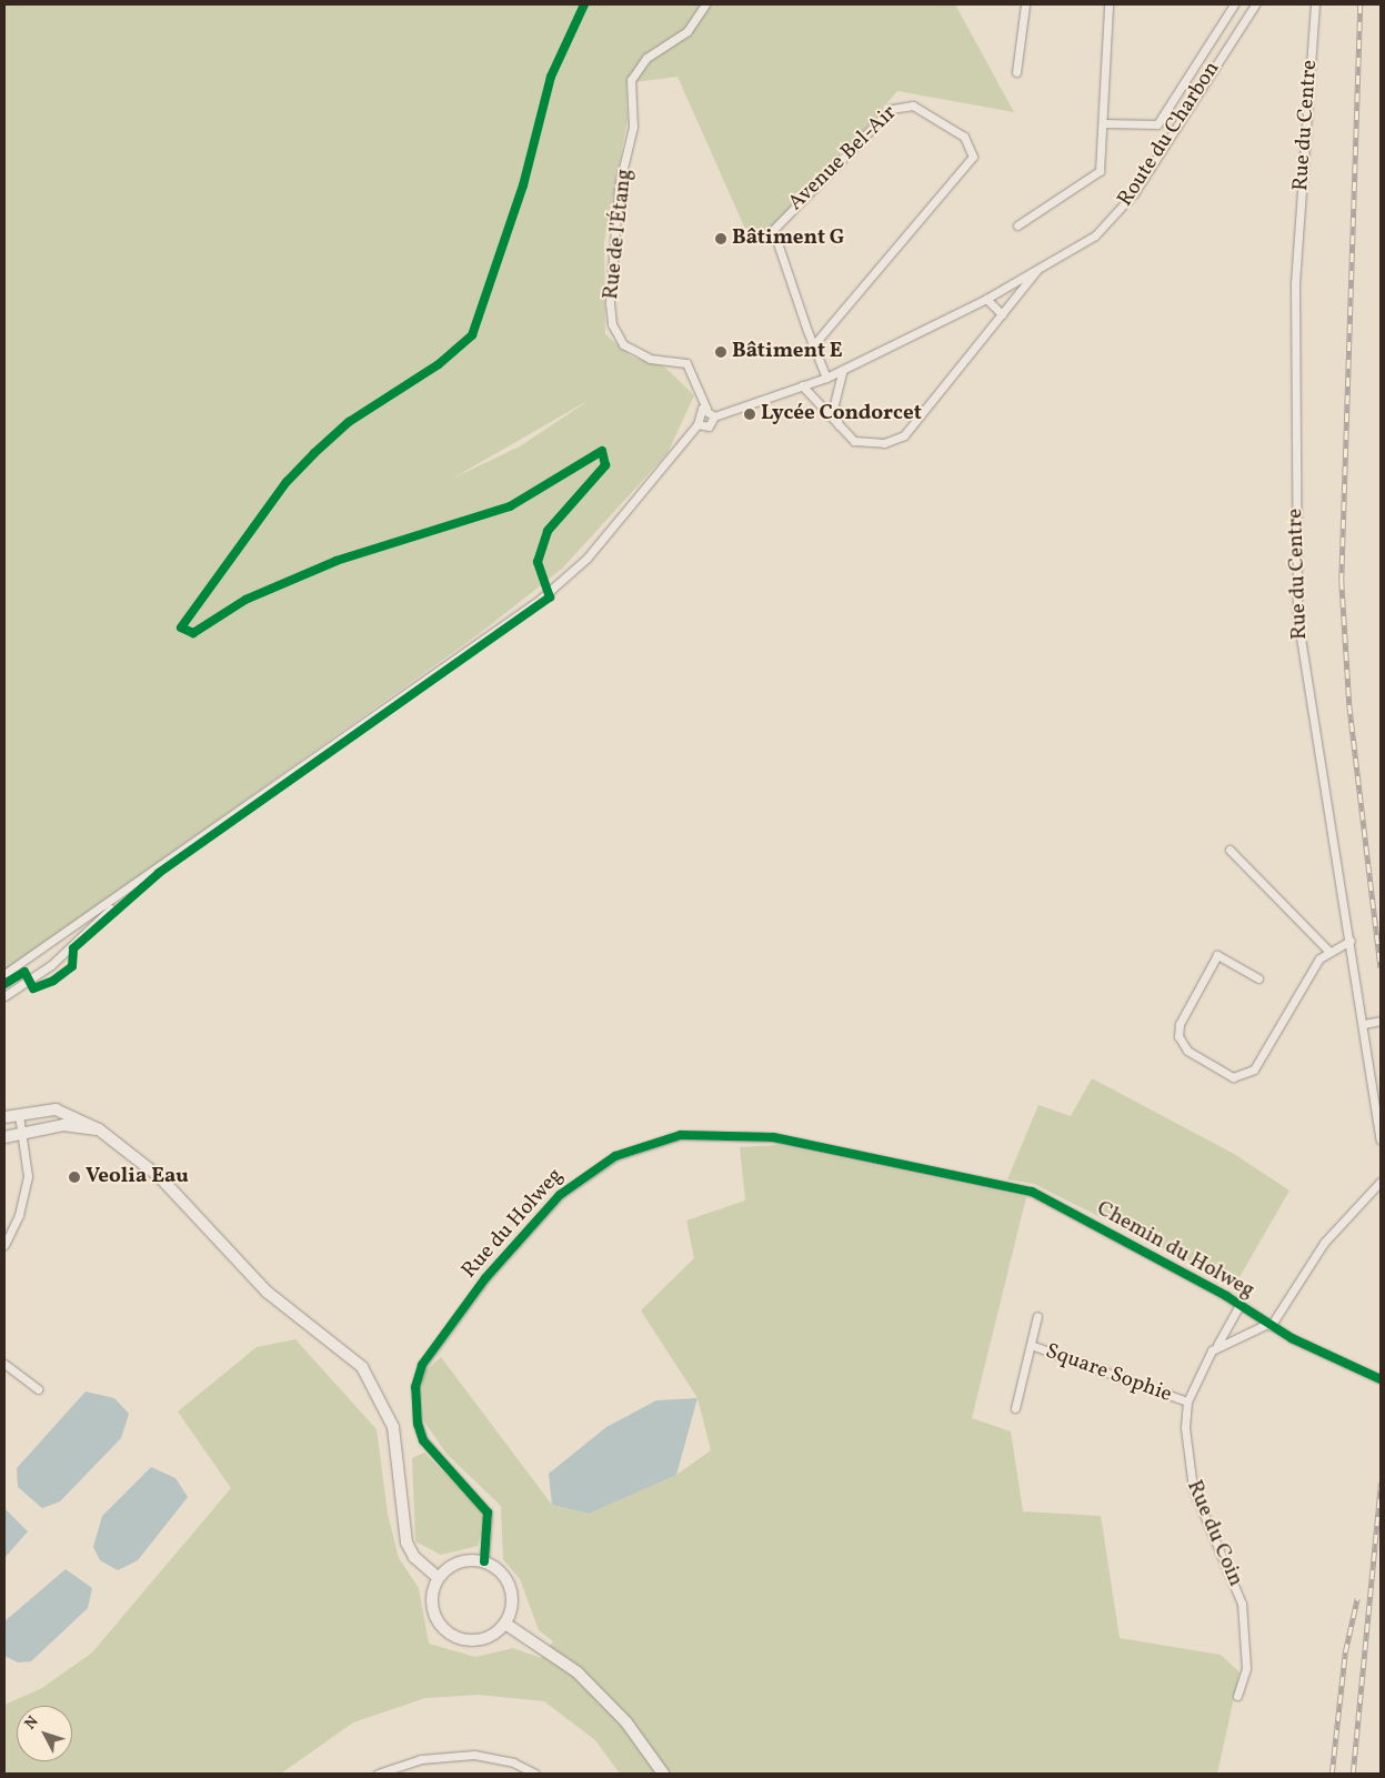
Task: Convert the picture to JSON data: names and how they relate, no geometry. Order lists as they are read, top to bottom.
{
  "streets": {
    "street": [
      "Rue du Centre",
      "Route du Charbon",
      "Avenue Bel-Air",
      "Rue de l'Étang",
      "Rue du Holweg",
      "Chemin du Holweg",
      "Square Sophie",
      "Rue du Coin"
    ]
  },
  "crossings": [
    ["Route du Charbon", "Avenue Bel-Air"],
    ["Route du Charbon", "Rue de l'Étang"],
    ["Rue du Holweg", "Chemin du Holweg"],
    ["Chemin du Holweg", "Rue du Coin"],
    ["Square Sophie", "Rue du Coin"]
  ],
  "places": [
    "Bâtiment G",
    "Bâtiment E",
    "Lycée Condorcet",
    "Veolia Eau"
  ],
  "north": "top left"
}
